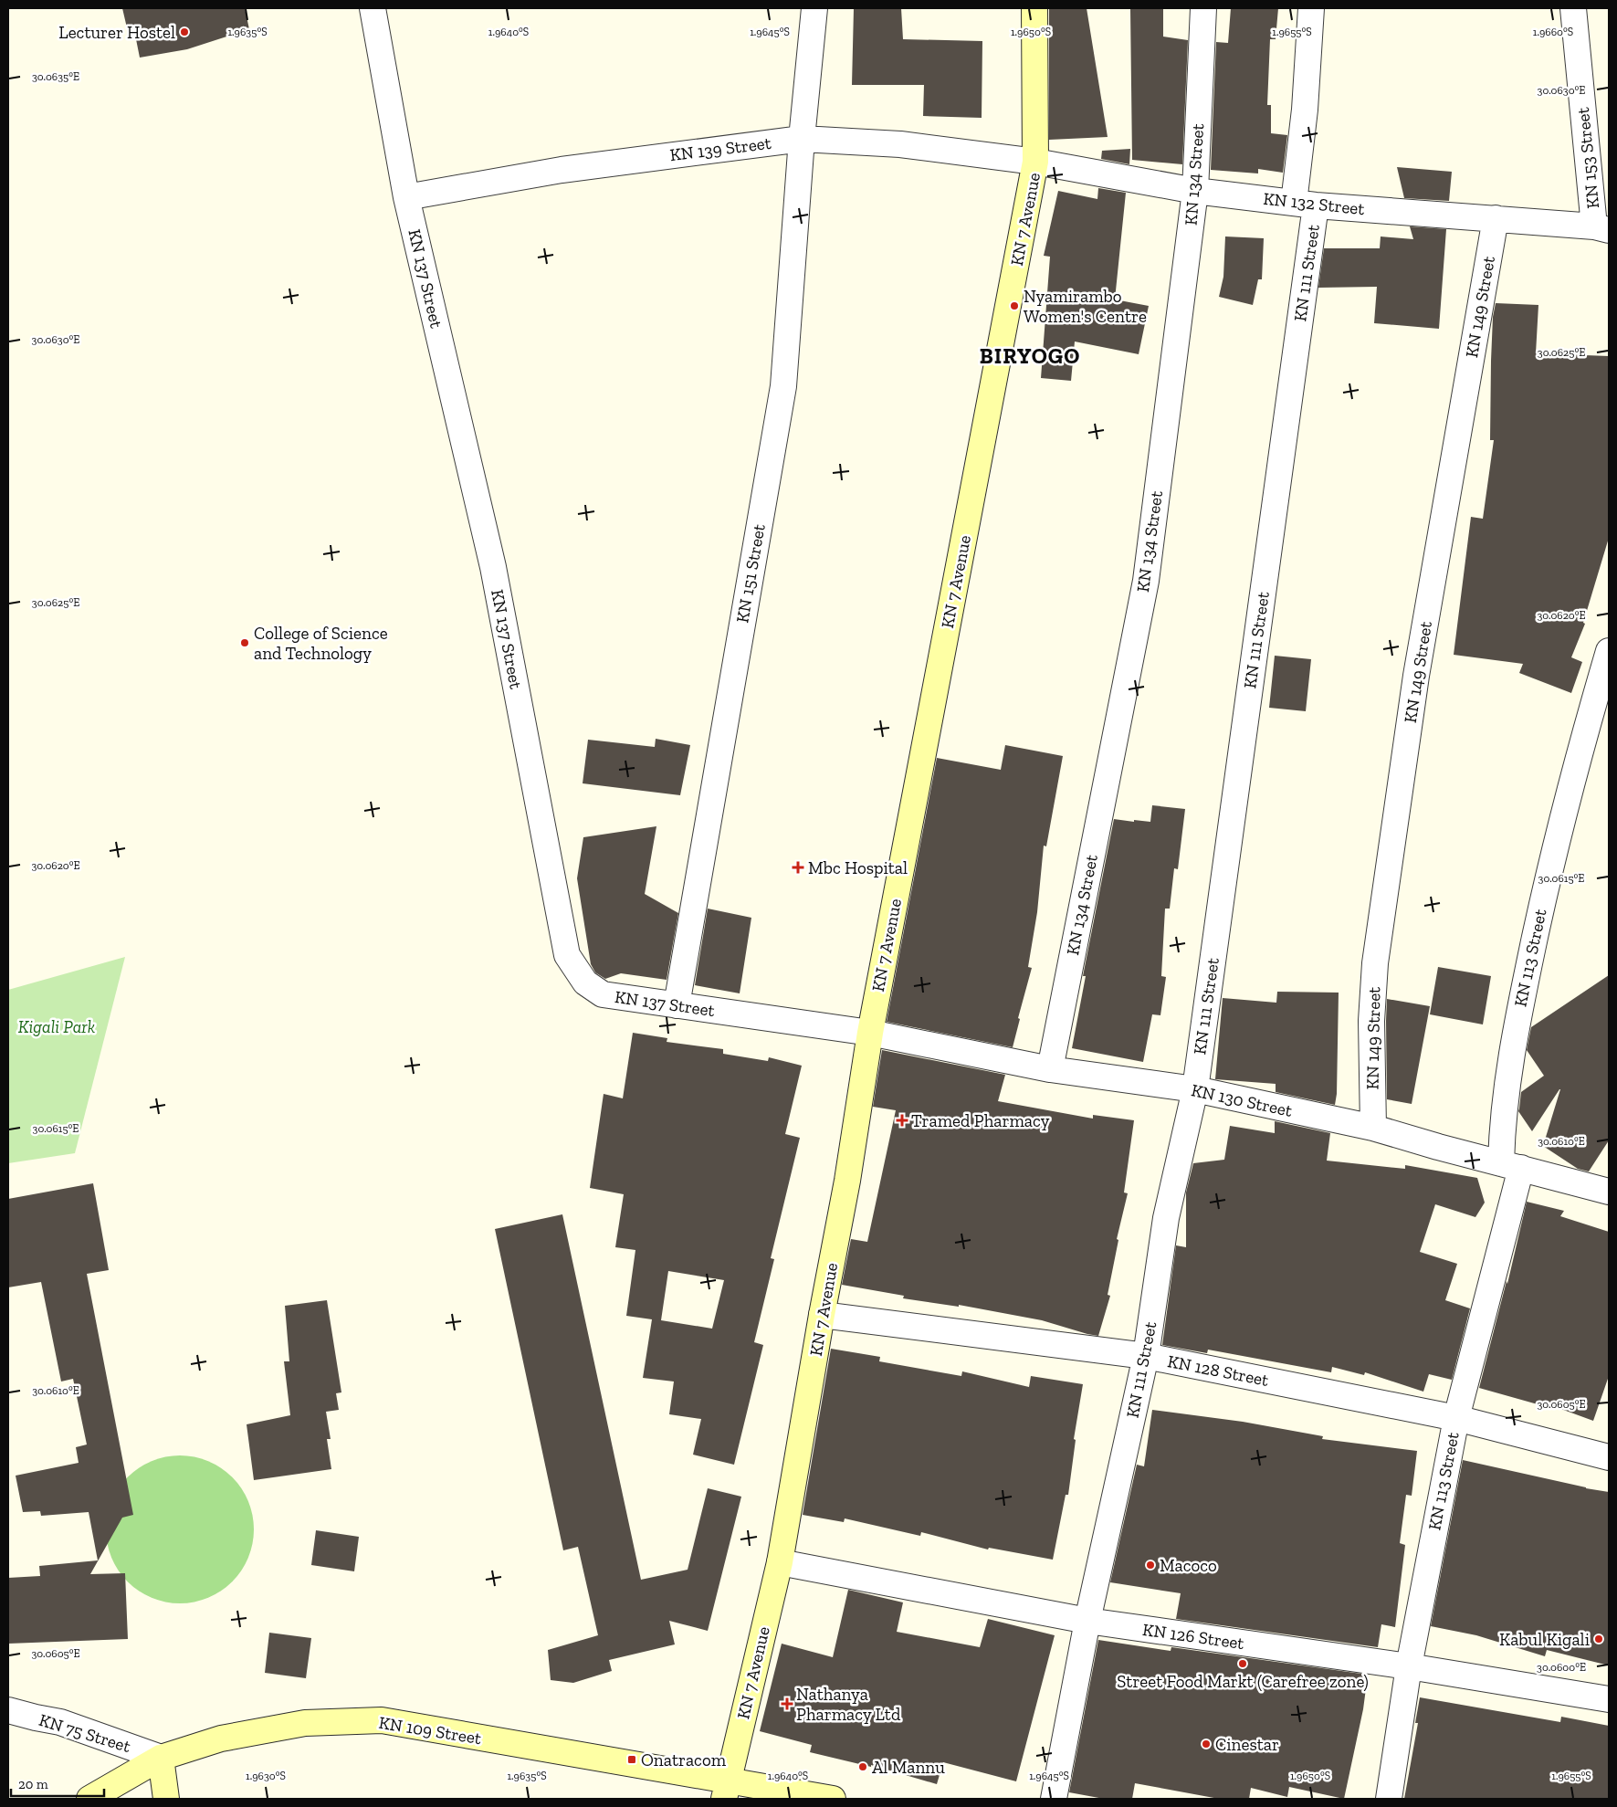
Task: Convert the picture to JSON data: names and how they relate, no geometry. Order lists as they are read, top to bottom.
{
  "streets": {
    "street": [
      "KN 139 Street",
      "KN 153 Street",
      "KN 134 Street",
      "KN 132 Street",
      "KN 7 Avenue",
      "KN 111 Street",
      "KN 137 Street",
      "KN 149 Street",
      "KN 151 Street",
      "KN 113 Street",
      "KN 130 Street",
      "KN 128 Street",
      "KN 126 Street",
      "KN 109 Street",
      "KN 75 Street"
    ]
  },
  "crossings": [
    ["KN 139 Street", "KN 132 Street"],
    ["KN 139 Street", "KN 7 Avenue"],
    ["KN 139 Street", "KN 137 Street"],
    ["KN 139 Street", "KN 151 Street"],
    ["KN 153 Street", "KN 132 Street"],
    ["KN 134 Street", "KN 132 Street"],
    ["KN 134 Street", "KN 130 Street"],
    ["KN 132 Street", "KN 7 Avenue"],
    ["KN 132 Street", "KN 111 Street"],
    ["KN 132 Street", "KN 149 Street"],
    ["KN 7 Avenue", "KN 137 Street"],
    ["KN 7 Avenue", "KN 130 Street"],
    ["KN 7 Avenue", "KN 128 Street"],
    ["KN 7 Avenue", "KN 126 Street"],
    ["KN 7 Avenue", "KN 109 Street"],
    ["KN 111 Street", "KN 130 Street"],
    ["KN 111 Street", "KN 128 Street"],
    ["KN 111 Street", "KN 126 Street"],
    ["KN 137 Street", "KN 151 Street"],
    ["KN 137 Street", "KN 130 Street"],
    ["KN 149 Street", "KN 130 Street"],
    ["KN 113 Street", "KN 130 Street"],
    ["KN 113 Street", "KN 128 Street"],
    ["KN 113 Street", "KN 126 Street"],
    ["KN 109 Street", "KN 75 Street"]
  ],
  "districts": ["BIRYOGO"],
  "parks": ["Kigali Park"],
  "places": {
    "other": [
      "Lecturer Hostel",
      "Nyamirambo Women's Centre",
      "College of Science and Technology",
      "Macoco",
      "Kabul Kigali",
      "Street Food Markt (Carefree zone)",
      "Cinestar",
      "Al Mannu"
    ],
    "health": ["Mbc Hospital", "Tramed Pharmacy", "Nathanya Pharmacy Ltd"],
    "transit": ["Onatracom"]
  },
  "scale_bar": "20 m",
  "coordinates": [
    "1.9635°S",
    "1.9640°S",
    "1.9645°S",
    "1.9650°S",
    "1.9655°S",
    "1.9660°S",
    "30.0635°E",
    "30.0630°E",
    "30.0625°E",
    "30.0620°E",
    "30.0615°E",
    "30.0610°E",
    "30.0605°E",
    "30.0600°E",
    "1.9630°S"
  ]
}
